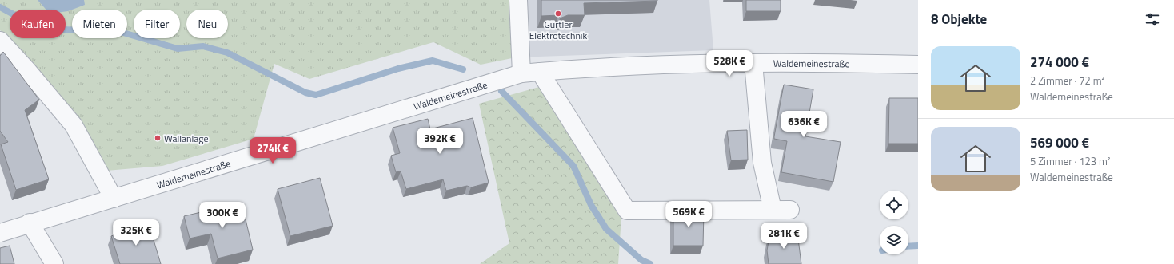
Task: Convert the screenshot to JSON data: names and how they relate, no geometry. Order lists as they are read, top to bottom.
{
  "streets": {
    "street": ["Waldemeinestraße"]
  },
  "places": ["Gürtler Elektrotechnik", "Wallanlage"],
  "page": {
    "heading": "8 Objekte",
    "chip": [
      "Kaufen",
      "Mieten",
      "Filter",
      "Neu"
    ],
    "list": [
      {
        "name": "274 000 €",
        "note": "2 Zimmer · 72 m² · Waldemeinestraße"
      },
      {
        "name": "569 000 €",
        "note": "5 Zimmer · 123 m² · Waldemeinestraße"
      }
    ],
    "price": [
      "528K €",
      "636K €",
      "392K €",
      "274K €",
      "569K €",
      "300K €",
      "325K €",
      "281K €"
    ]
  }
}
